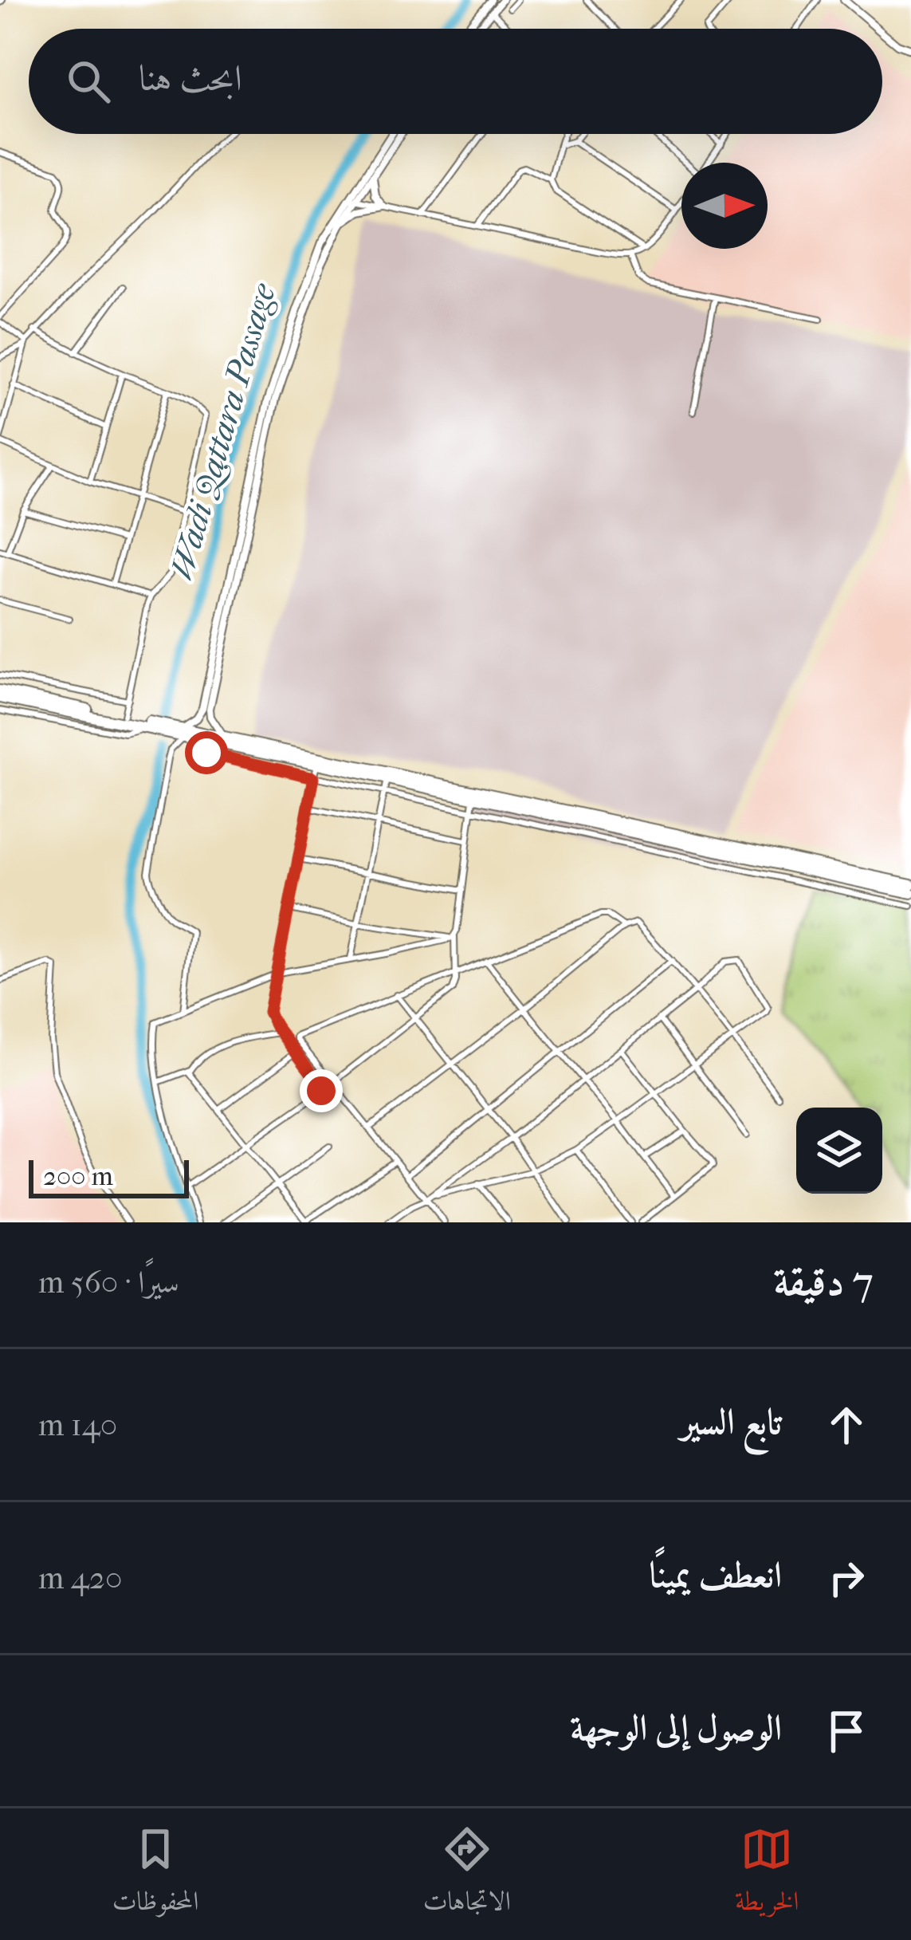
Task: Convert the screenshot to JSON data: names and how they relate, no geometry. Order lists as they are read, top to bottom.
{
  "water": ["Wadi Qattara Passage"],
  "scale_bar": "200 m",
  "north": "right",
  "page": {
    "search": "ابحث هنا",
    "scale": "200 m",
    "heading": ["7 دقيقة", "سيرًا · 560 m"],
    "list": [
      ["تابع السير", "140 m"],
      ["انعطف يمينًا", "420 m"],
      "الوصول إلى الوجهة"
    ],
    "nav": ["الخريطة", "الاتجاهات", "المحفوظات"]
  }
}
